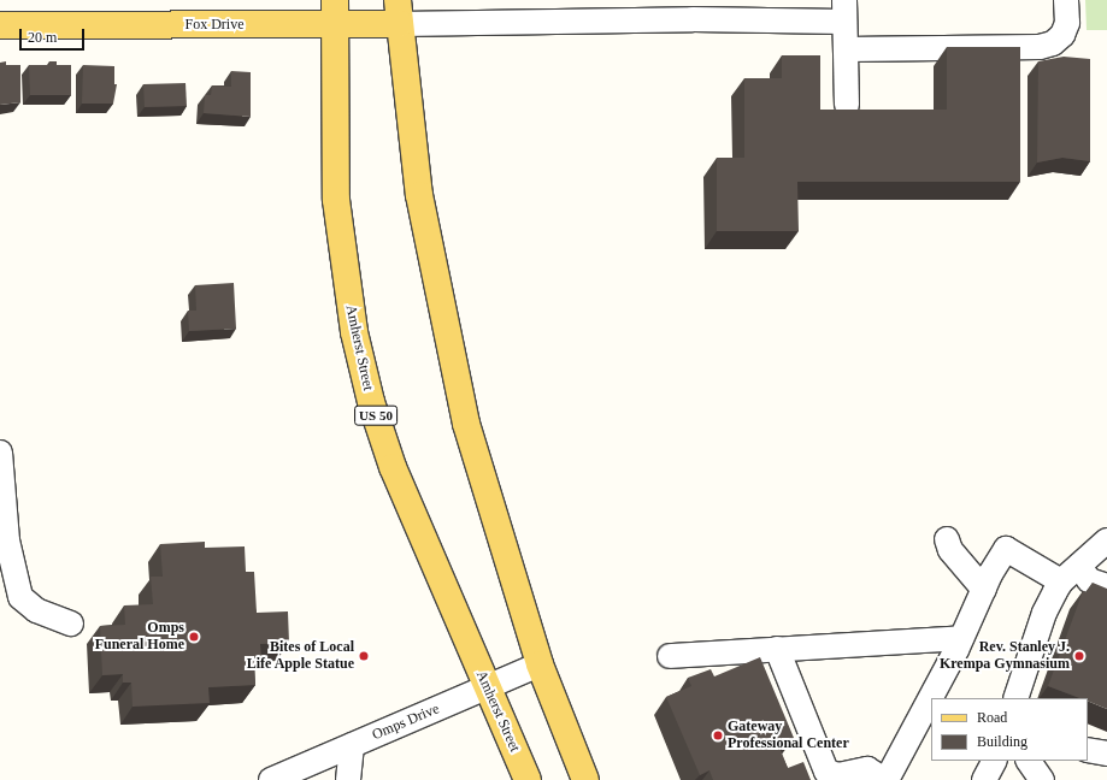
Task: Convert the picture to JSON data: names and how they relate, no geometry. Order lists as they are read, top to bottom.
{
  "streets": {
    "main road": ["Fox Drive", "Amherst Street", "US 50"],
    "street": ["Omps Drive"]
  },
  "crossings": [
    ["Fox Drive", "Amherst Street"],
    ["Amherst Street", "Omps Drive"]
  ],
  "places": [
    "Omps Funeral Home",
    "Bites of Local Life Apple Statue",
    "Rev. Stanley J. Krempa Gymnasium",
    "Gateway Professional Center"
  ],
  "legend": ["Road", "Building"],
  "scale_bar": "20 m"
}
